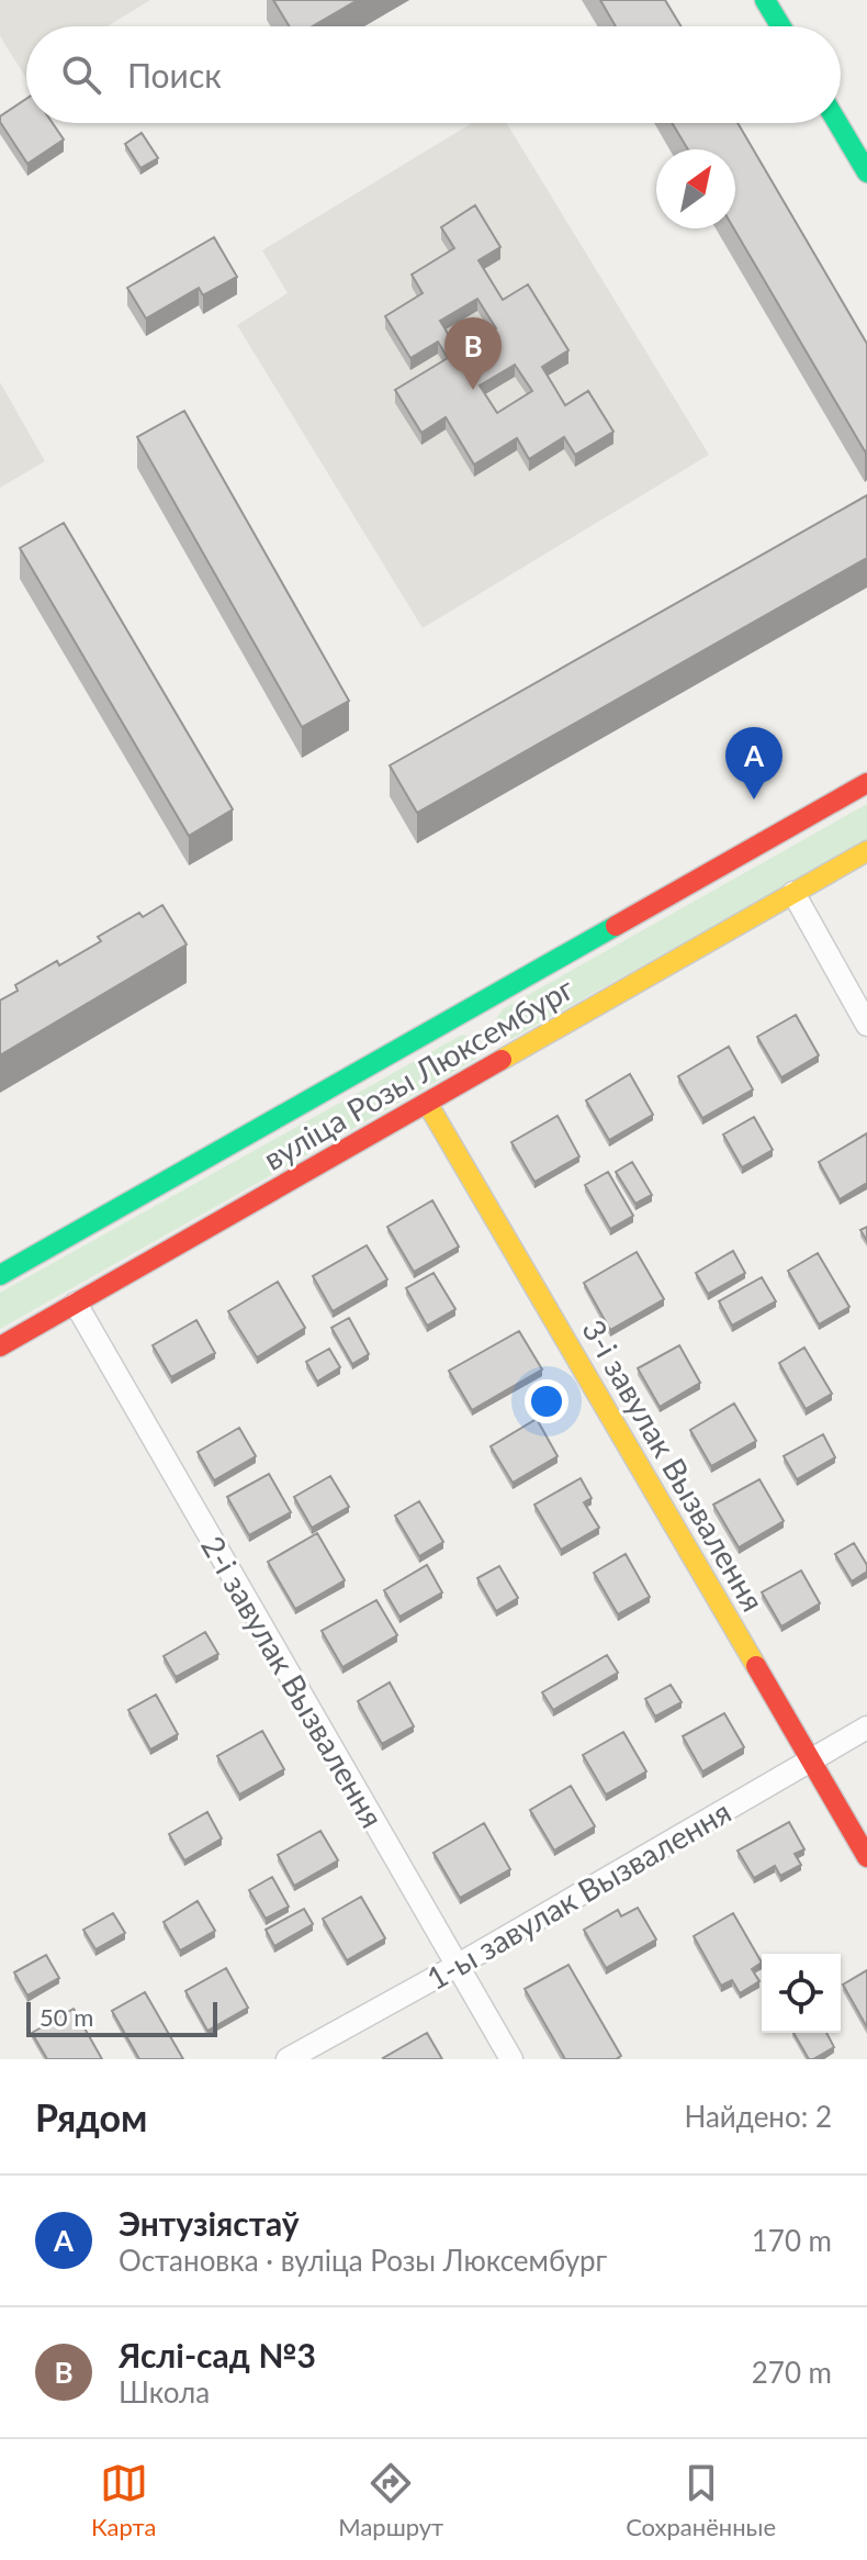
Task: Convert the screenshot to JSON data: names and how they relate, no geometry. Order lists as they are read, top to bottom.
{
  "streets": {
    "main road": ["вуліца Розы Люксембург", "3-і завулак Вызвалення"],
    "street": ["2-і завулак Вызвалення", "1-ы завулак Вызвалення"]
  },
  "crossings": [
    ["вуліца Розы Люксембург", "3-і завулак Вызвалення"],
    ["вуліца Розы Люксембург", "2-і завулак Вызвалення"],
    ["3-і завулак Вызвалення", "1-ы завулак Вызвалення"],
    ["2-і завулак Вызвалення", "1-ы завулак Вызвалення"]
  ],
  "scale_bar": "50 m",
  "north": "top right",
  "page": {
    "search": "Поиск",
    "pins": ["B", "A"],
    "scale": "50 m",
    "heading": ["Рядом", "Найдено: 2"],
    "list": [
      {
        "mark": "A",
        "name": "Энтузіястаў",
        "note": "Остановка · вуліца Розы Люксембург",
        "value": "170 m"
      },
      {
        "mark": "B",
        "name": "Яслі-сад №3",
        "note": "Школа",
        "value": "270 m"
      }
    ],
    "nav": ["Карта", "Маршрут", "Сохранённые"]
  }
}
